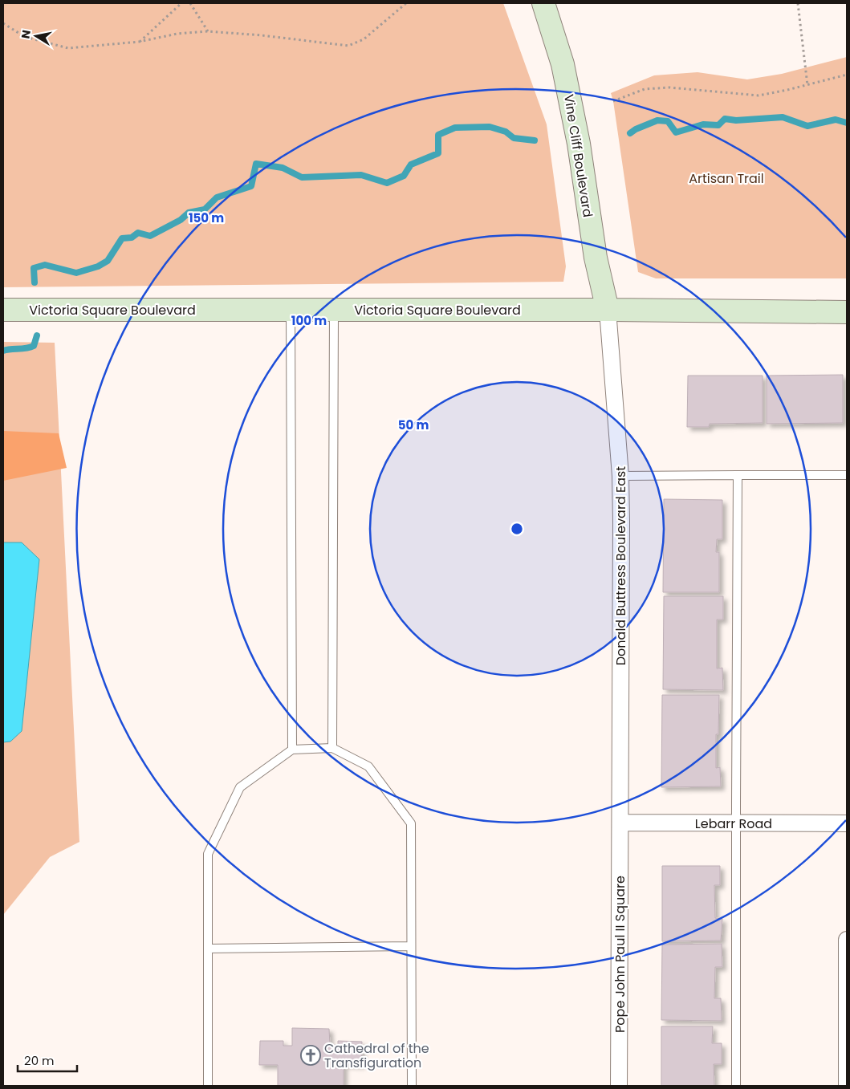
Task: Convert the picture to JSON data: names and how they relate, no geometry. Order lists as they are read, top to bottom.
{
  "streets": {
    "street": [
      "Vine Cliff Boulevard",
      "Victoria Square Boulevard",
      "Donald Buttress Boulevard East",
      "Lebarr Road",
      "Pope John Paul II Square"
    ]
  },
  "crossings": [
    ["Vine Cliff Boulevard", "Victoria Square Boulevard"],
    ["Vine Cliff Boulevard", "Donald Buttress Boulevard East"],
    ["Victoria Square Boulevard", "Donald Buttress Boulevard East"],
    ["Donald Buttress Boulevard East", "Lebarr Road"],
    ["Donald Buttress Boulevard East", "Pope John Paul II Square"],
    ["Lebarr Road", "Pope John Paul II Square"]
  ],
  "parks": ["Artisan Trail"],
  "places": {
    "church": ["Cathedral of the Transfiguration"]
  },
  "scale_bar": "20 m",
  "north": "left",
  "rings": ["150 m", "100 m", "50 m"]
}
